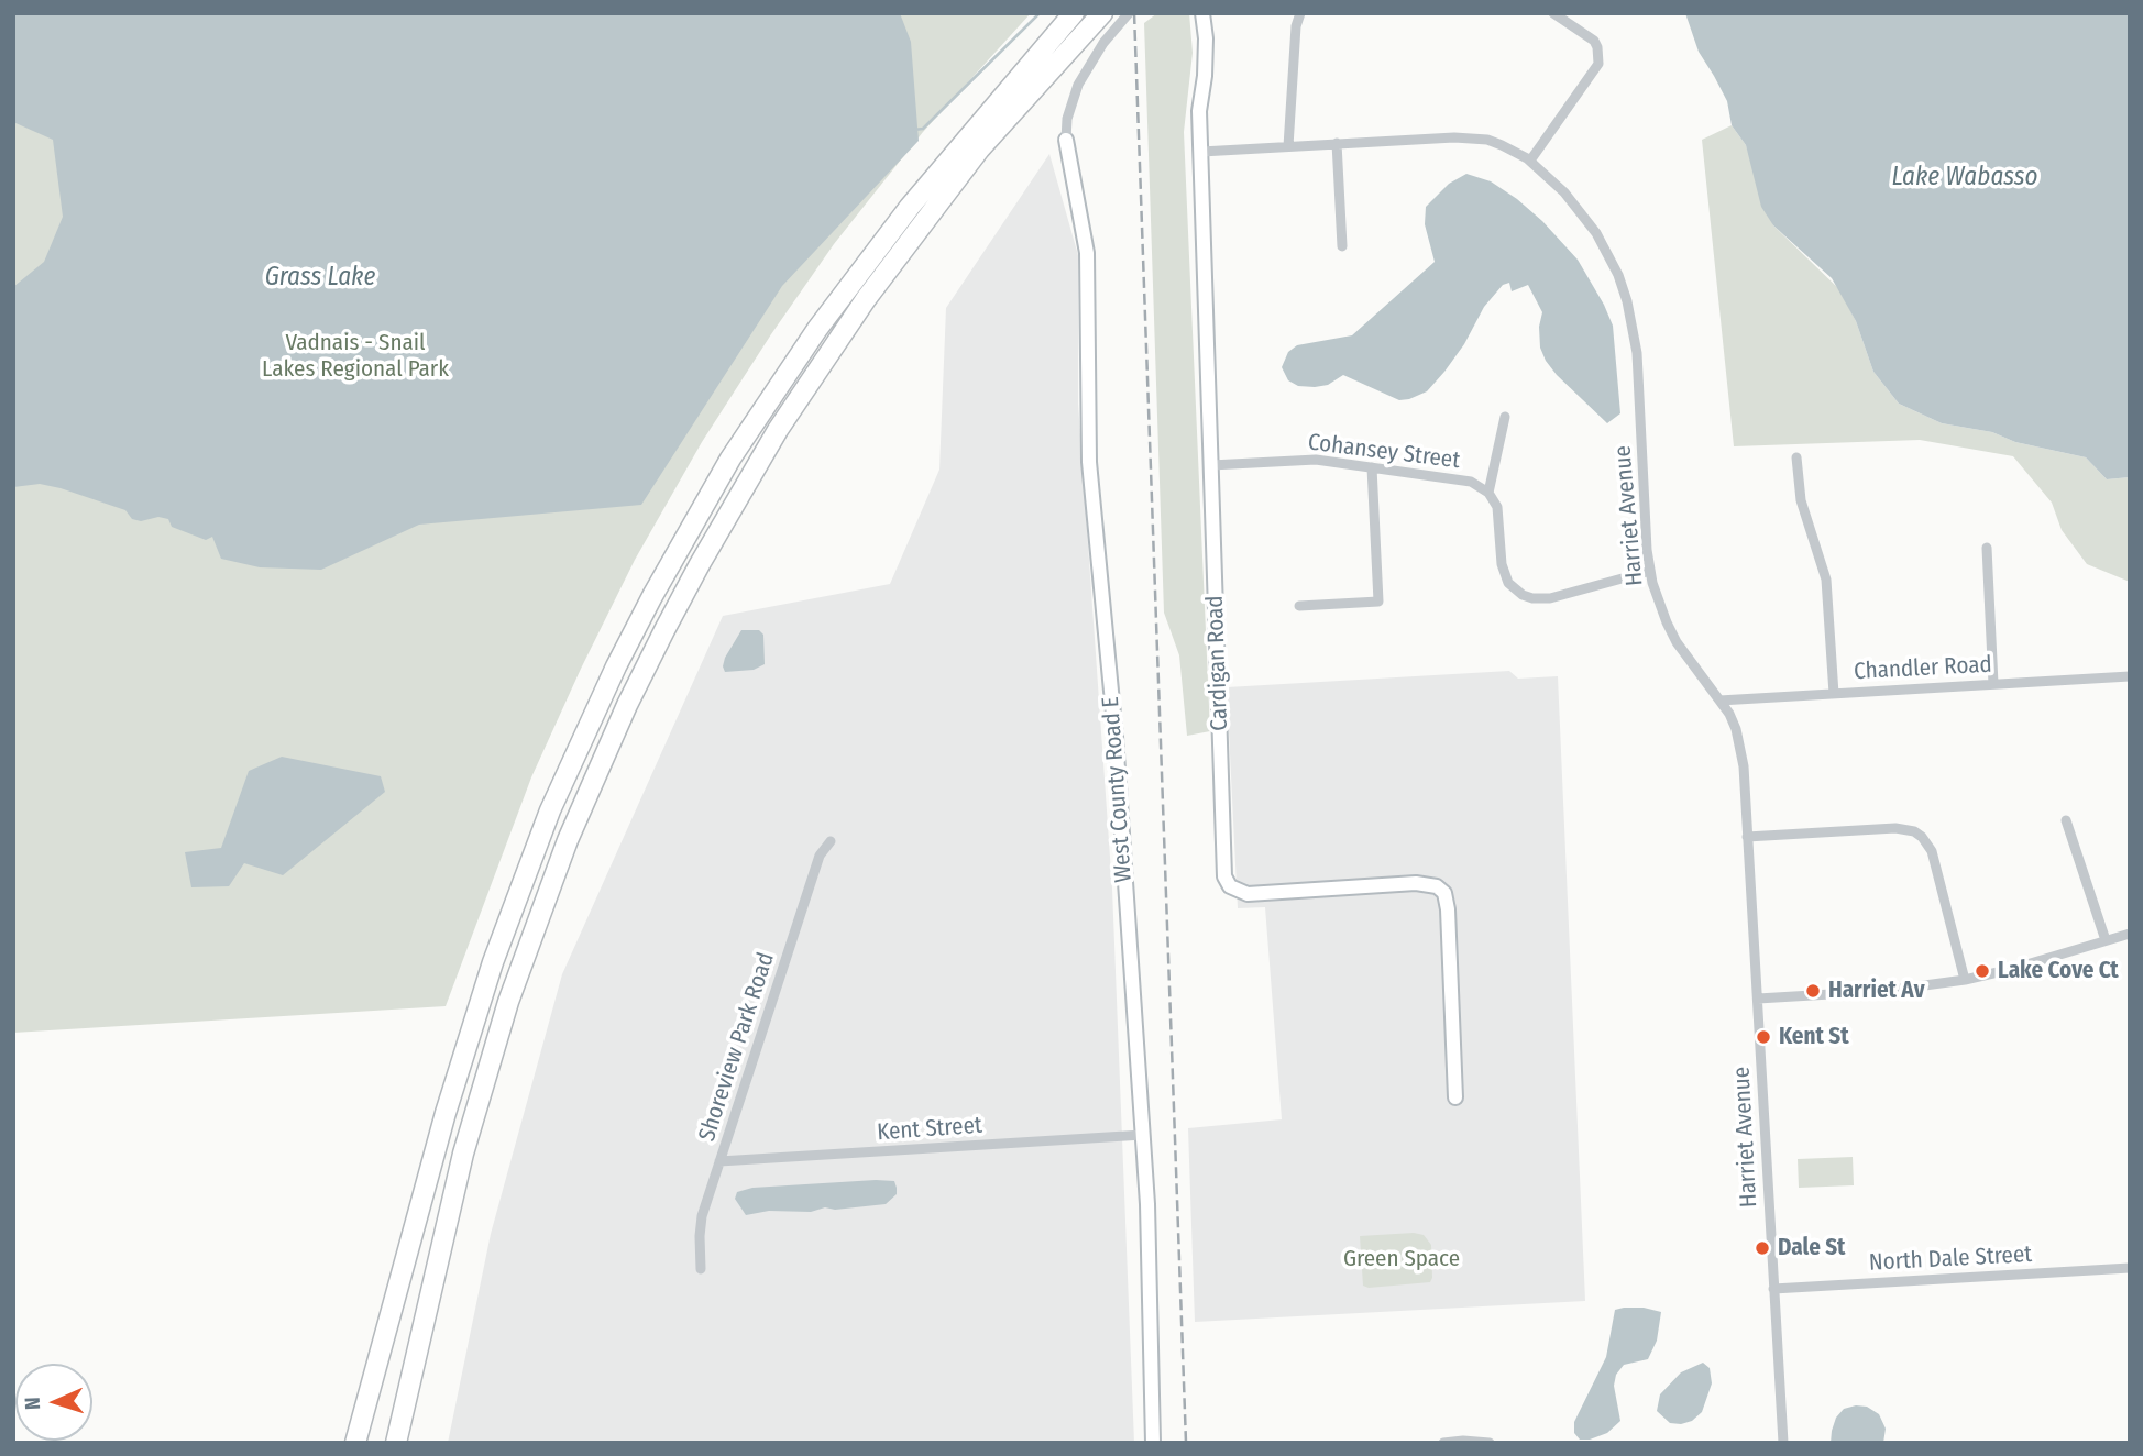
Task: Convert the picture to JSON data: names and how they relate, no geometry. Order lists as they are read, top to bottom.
{
  "streets": {
    "street": [
      "Cohansey Street",
      "Harriet Avenue",
      "Cardigan Road",
      "Chandler Road",
      "West County Road E",
      "Shoreview Park Road",
      "Kent Street",
      "North Dale Street"
    ]
  },
  "crossings": [
    ["Cohansey Street", "Cardigan Road"],
    ["Harriet Avenue", "Cardigan Road"],
    ["Harriet Avenue", "Chandler Road"],
    ["Harriet Avenue", "North Dale Street"],
    ["West County Road E", "Kent Street"],
    ["Shoreview Park Road", "Kent Street"]
  ],
  "water": ["Lake Wabasso", "Grass Lake"],
  "parks": ["Vadnais - Snail Lakes Regional Park", "Green Space"],
  "places": [
    "Lake Cove Ct",
    "Harriet Av",
    "Kent St",
    "Dale St"
  ],
  "north": "left"
}
